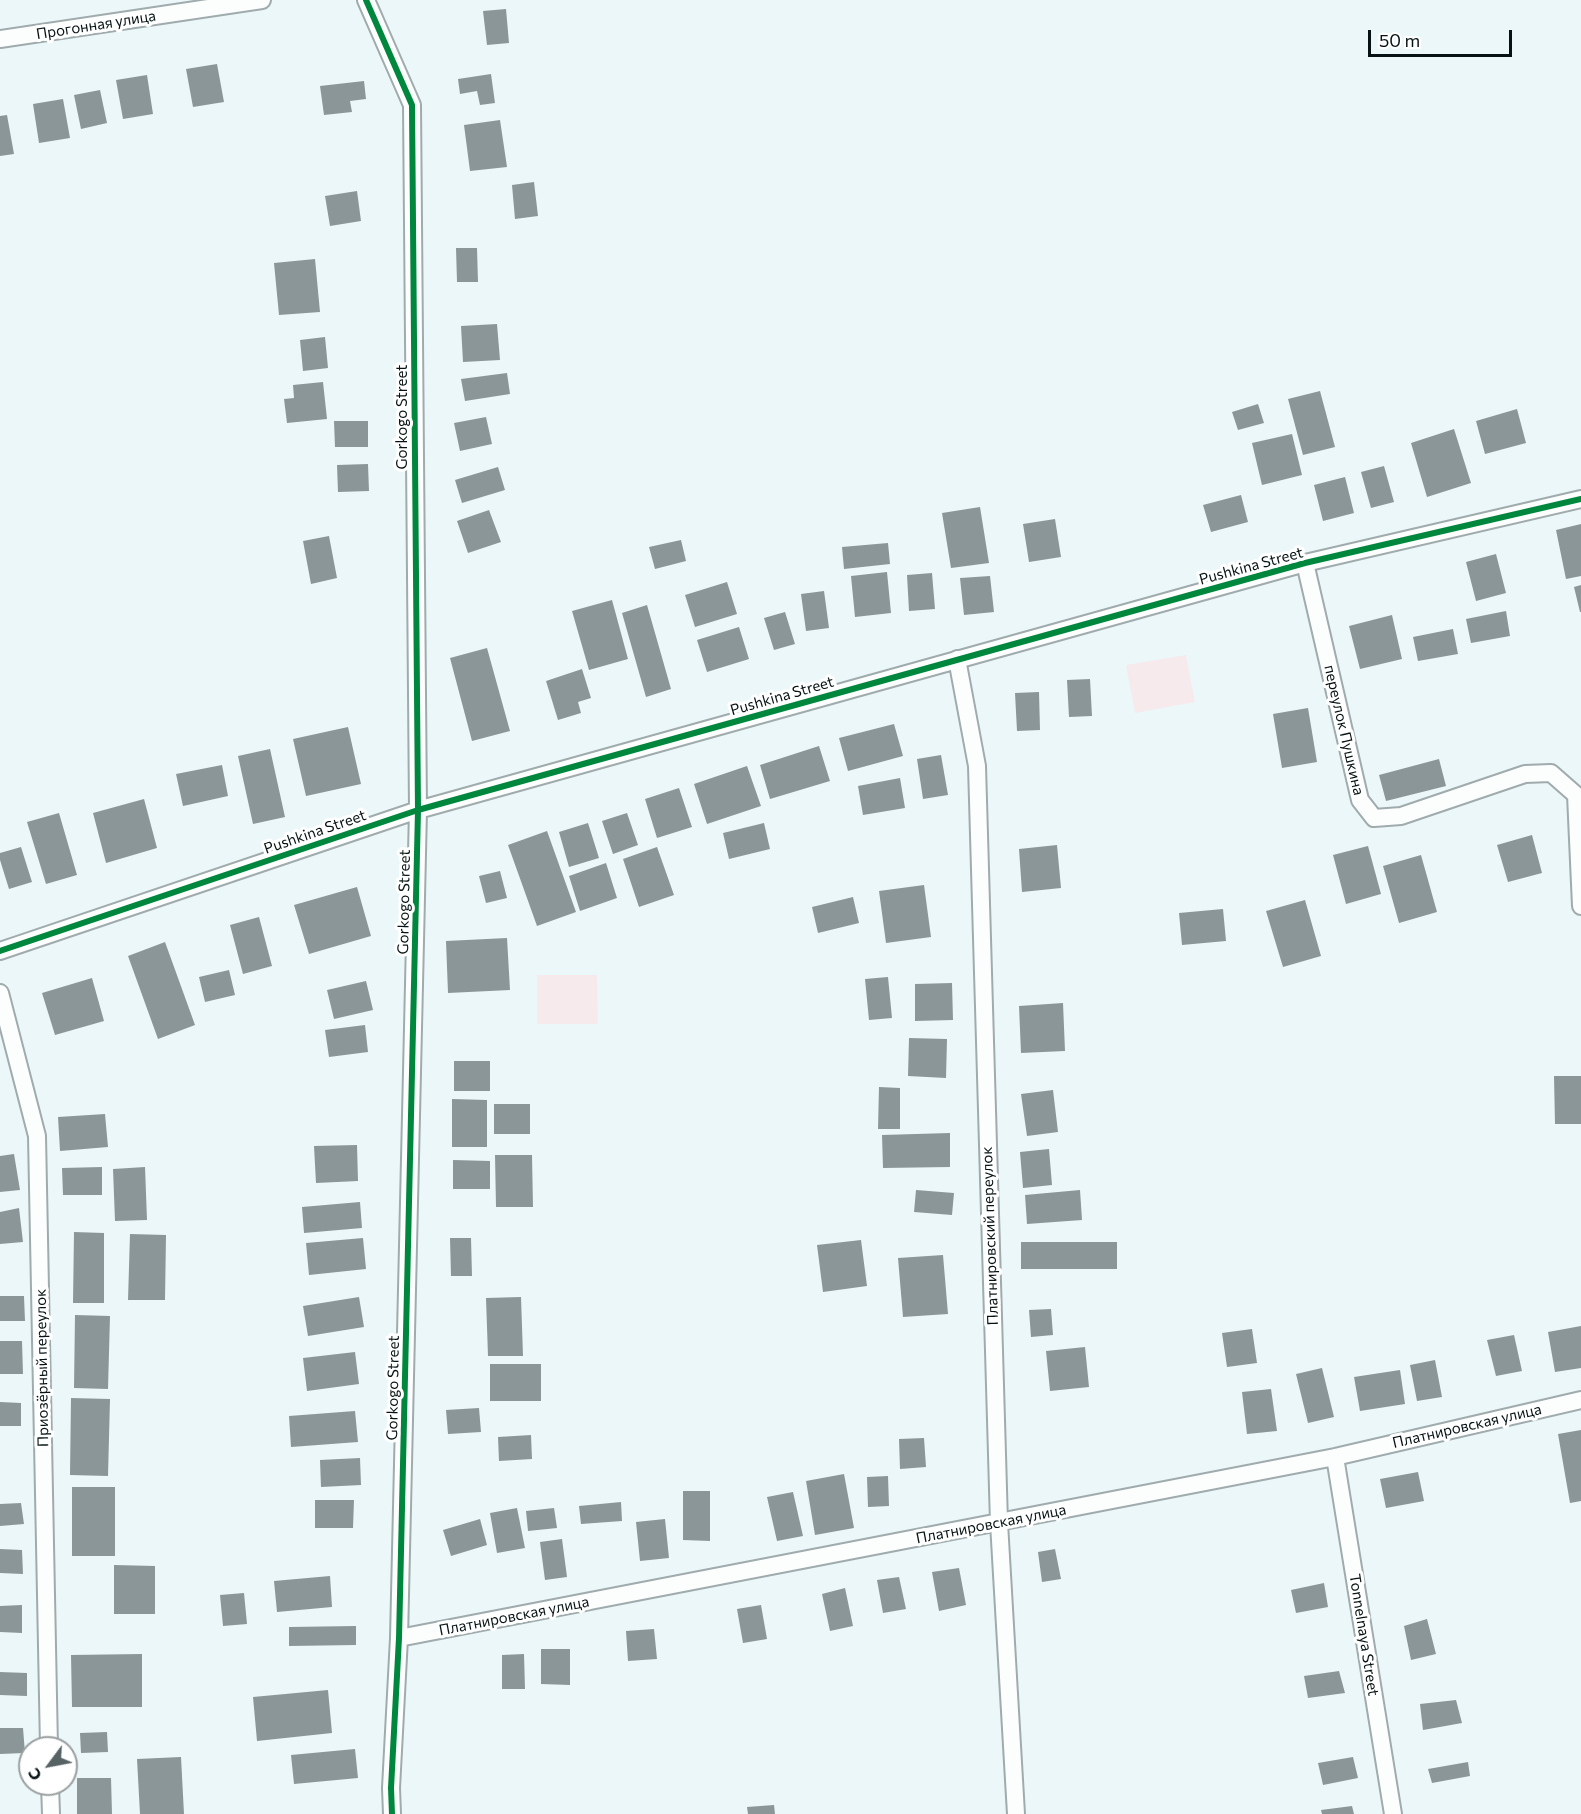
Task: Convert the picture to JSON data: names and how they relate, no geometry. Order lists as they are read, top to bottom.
{
  "streets": {
    "street": [
      "Прогонная улица",
      "Gorkogo Street",
      "Pushkina Street",
      "переулок Пушкина",
      "Платнировский переулок",
      "Приозёрный переулок",
      "Платнировская улица",
      "Tonnelnaya Street"
    ]
  },
  "crossings": [
    ["Gorkogo Street", "Pushkina Street"],
    ["Gorkogo Street", "Платнировская улица"],
    ["Pushkina Street", "переулок Пушкина"],
    ["Pushkina Street", "Платнировский переулок"],
    ["Платнировский переулок", "Платнировская улица"],
    ["Платнировская улица", "Tonnelnaya Street"]
  ],
  "scale_bar": "50 m",
  "north": "bottom left"
}
